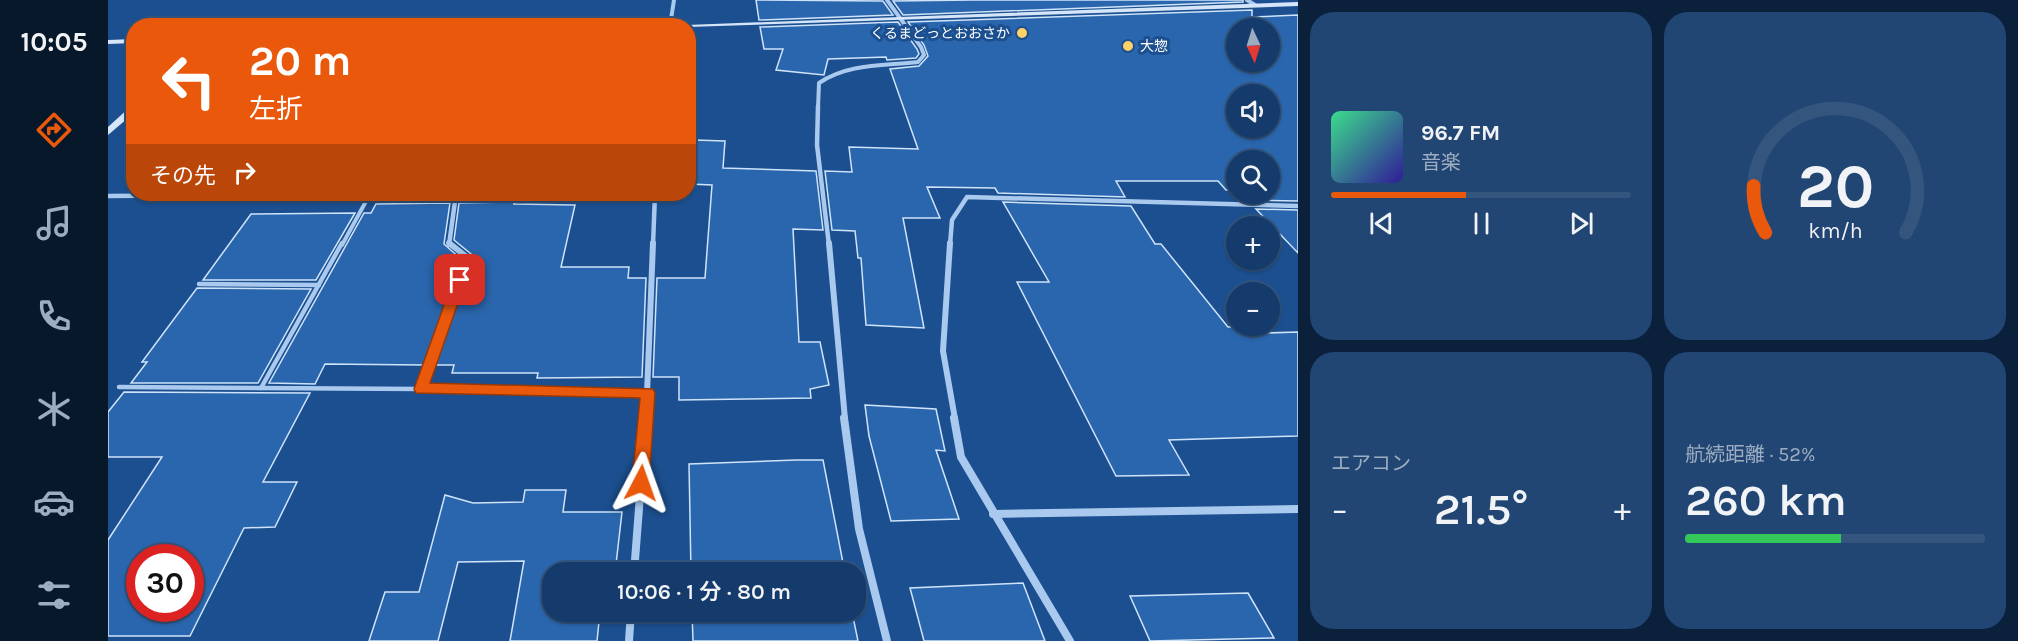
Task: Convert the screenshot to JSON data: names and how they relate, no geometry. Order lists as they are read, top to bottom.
{
  "places": ["くるまどっとおおさか", "大惣"],
  "north": "bottom",
  "page": {
    "tabs": "10:05",
    "map_buttons": ["+", "−"],
    "turn": ["20 m", "左折"],
    "song": ["96.7 FM", "音楽"],
    "then": "その先",
    "tile": [
      "エアコン",
      ["航続距離 · 52%", "260 km"]
    ],
    "heat": ["−", "21.5°", "+"],
    "limit": "30",
    "trip": "10:06 · 1 分 · 80 m",
    "gauge": ["20", "km/h"]
  }
}
